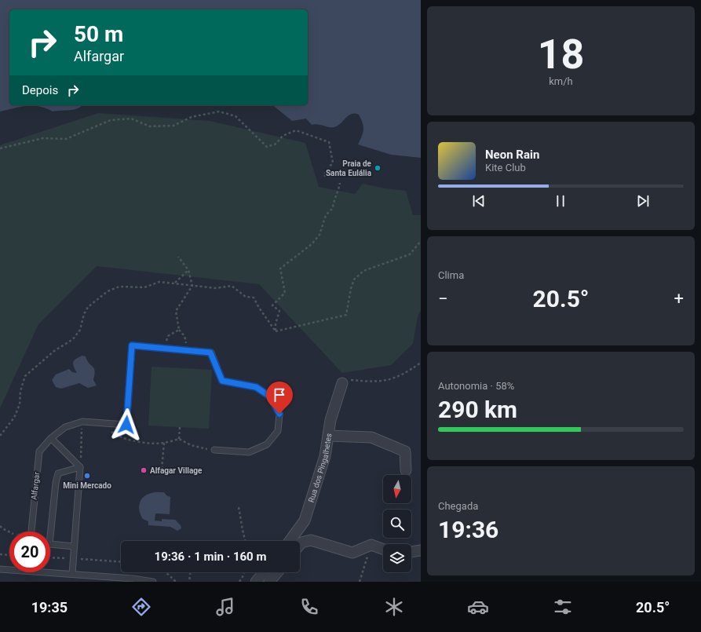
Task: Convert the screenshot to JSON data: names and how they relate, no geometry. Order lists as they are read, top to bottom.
{
  "streets": {
    "street": ["Rua dos Pingalhetes"],
    "lane": ["Alfargar"]
  },
  "places": ["Praia de Santa Eulália", "Alfagar Village", "Mini Mercado"],
  "north": "bottom",
  "page": {
    "tile": [
      ["18", "km/h"],
      "Clima",
      ["Autonomia · 58%", "290 km"],
      ["Chegada", "19:36"]
    ],
    "turn": ["50 m", "Alfargar"],
    "then": "Depois",
    "song": ["Neon Rain", "Kite Club"],
    "heat": ["−", "20.5°", "+"],
    "limit": "20",
    "trip": "19:36 · 1 min · 160 m",
    "tabs": ["19:35", "20.5°"]
  }
}
